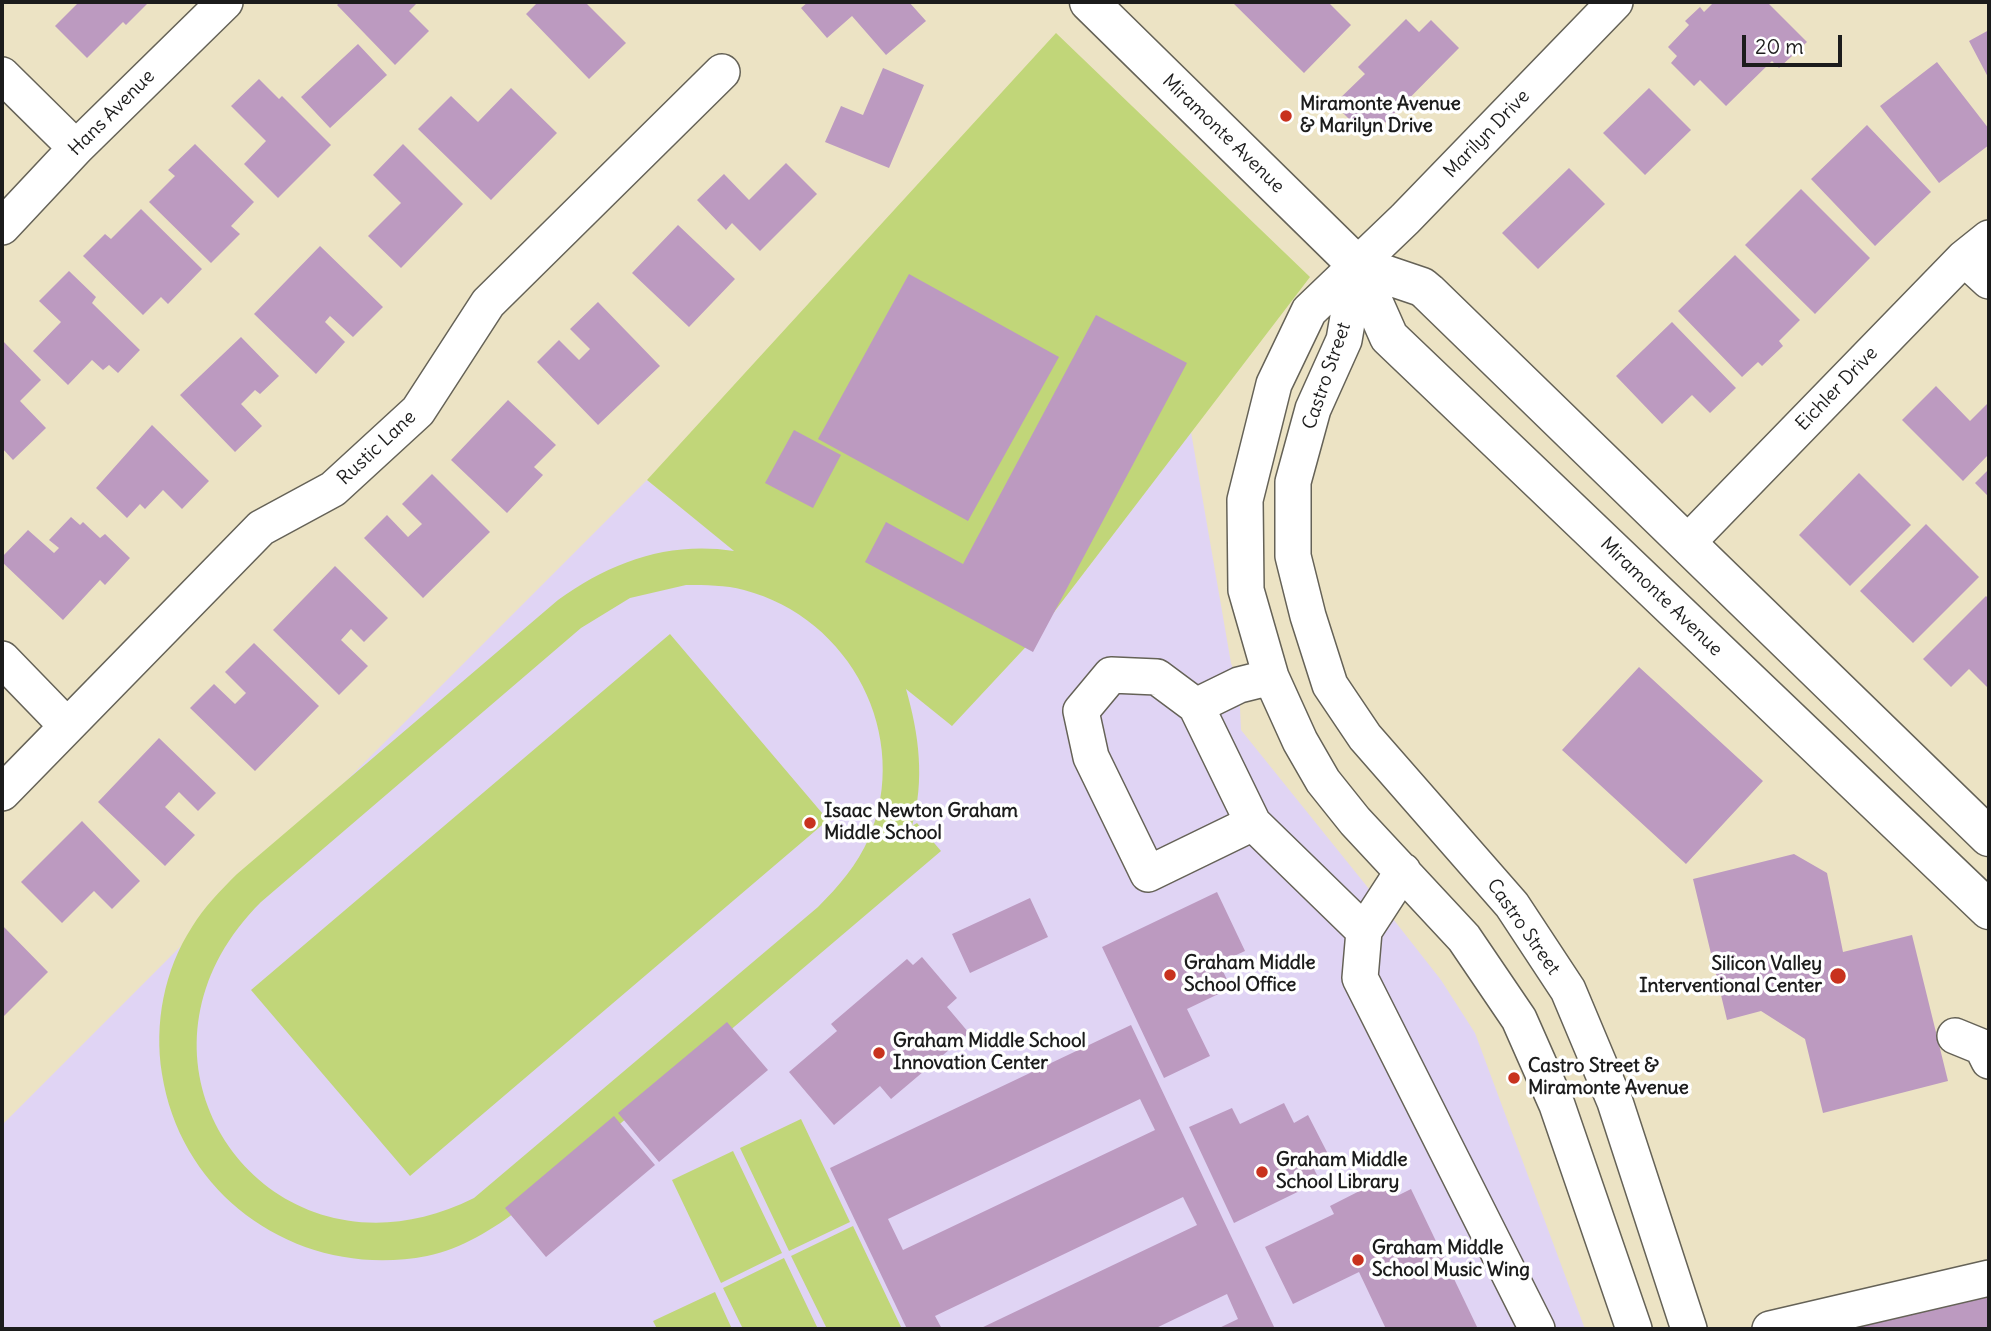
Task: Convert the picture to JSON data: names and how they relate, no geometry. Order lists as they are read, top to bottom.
{
  "streets": {
    "main road": ["Miramonte Avenue"],
    "street": [
      "Hans Avenue",
      "Marilyn Drive",
      "Castro Street",
      "Eichler Drive",
      "Rustic Lane"
    ]
  },
  "crossings": [
    ["Miramonte Avenue", "Marilyn Drive"],
    ["Miramonte Avenue", "Castro Street"],
    ["Miramonte Avenue", "Eichler Drive"],
    ["Marilyn Drive", "Castro Street"]
  ],
  "places": [
    "Miramonte Avenue & Marilyn Drive",
    "Isaac Newton Graham Middle School",
    "Graham Middle School Office",
    "Silicon Valley Interventional Center",
    "Graham Middle School Innovation Center",
    "Castro Street & Miramonte Avenue",
    "Graham Middle School Library",
    "Graham Middle School Music Wing"
  ],
  "scale_bar": "20 m"
}
